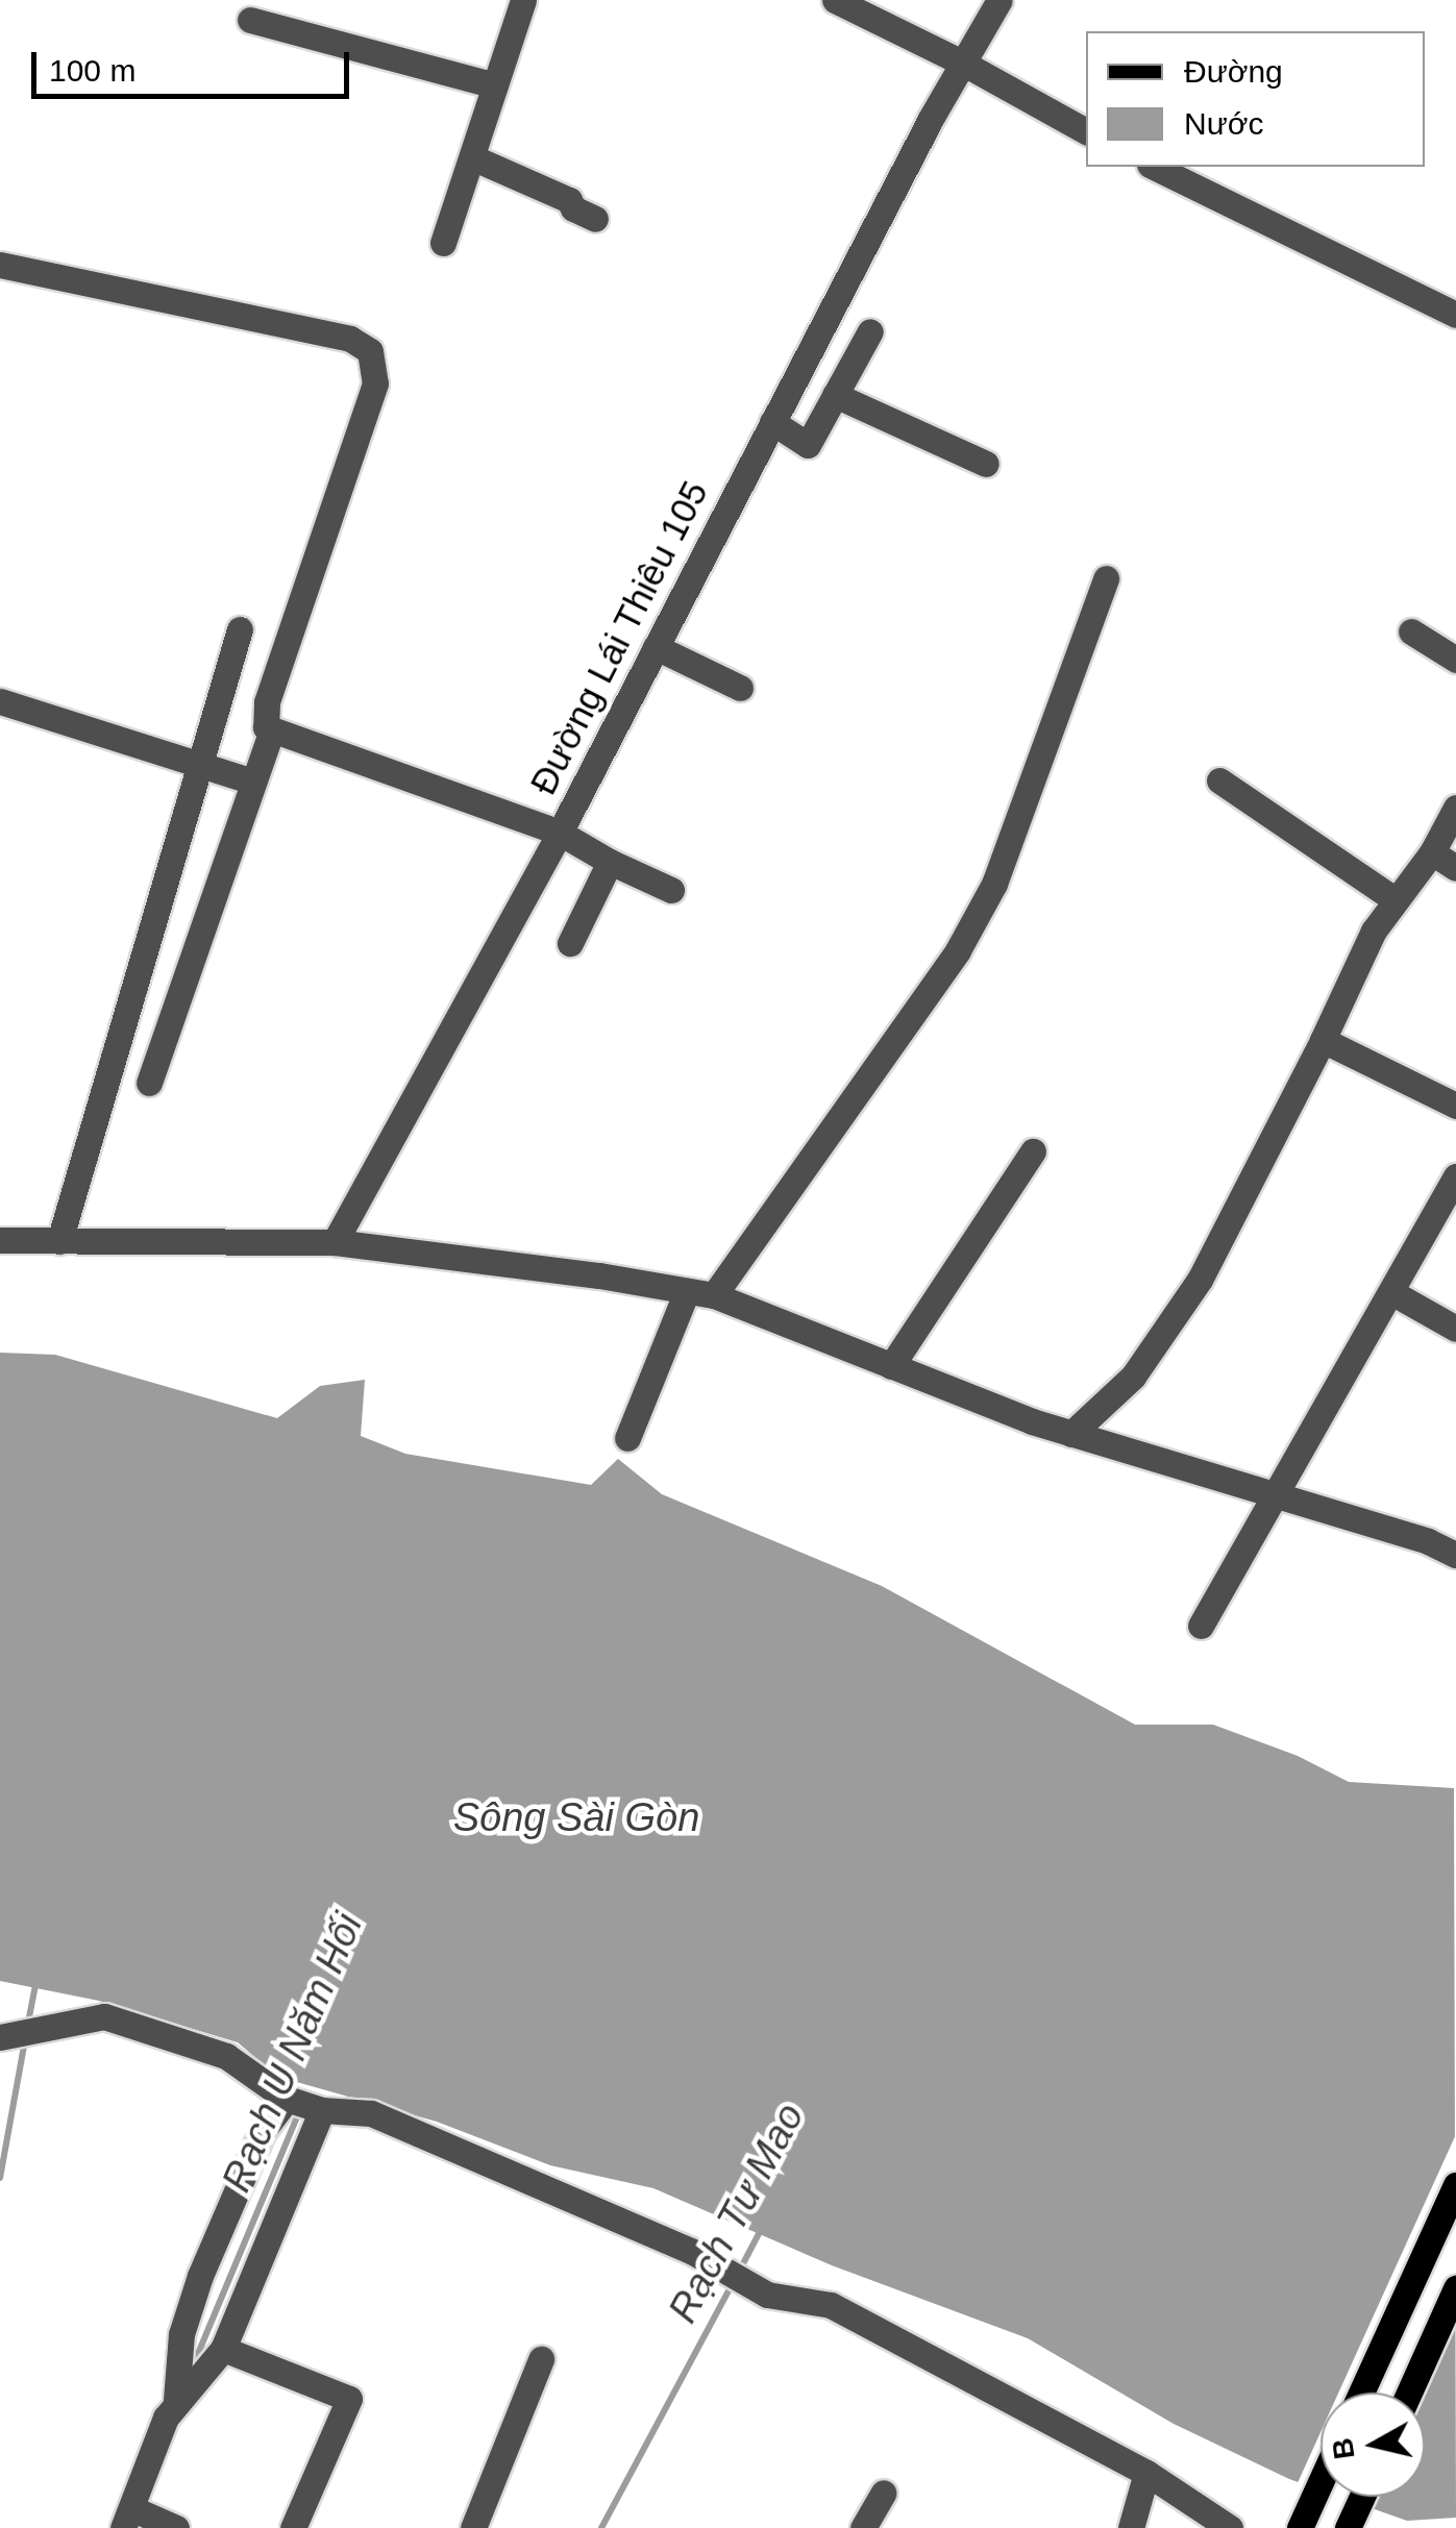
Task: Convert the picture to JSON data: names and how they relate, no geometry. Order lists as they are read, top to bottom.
{
  "streets": {
    "street": ["Đường Lái Thiêu 105"]
  },
  "water": ["Sông Sài Gòn", "Rạch U Năm Hối", "Rạch Tư Mao"],
  "legend": ["Đường", "Nước"],
  "scale_bar": "100 m",
  "north": "left"
}
